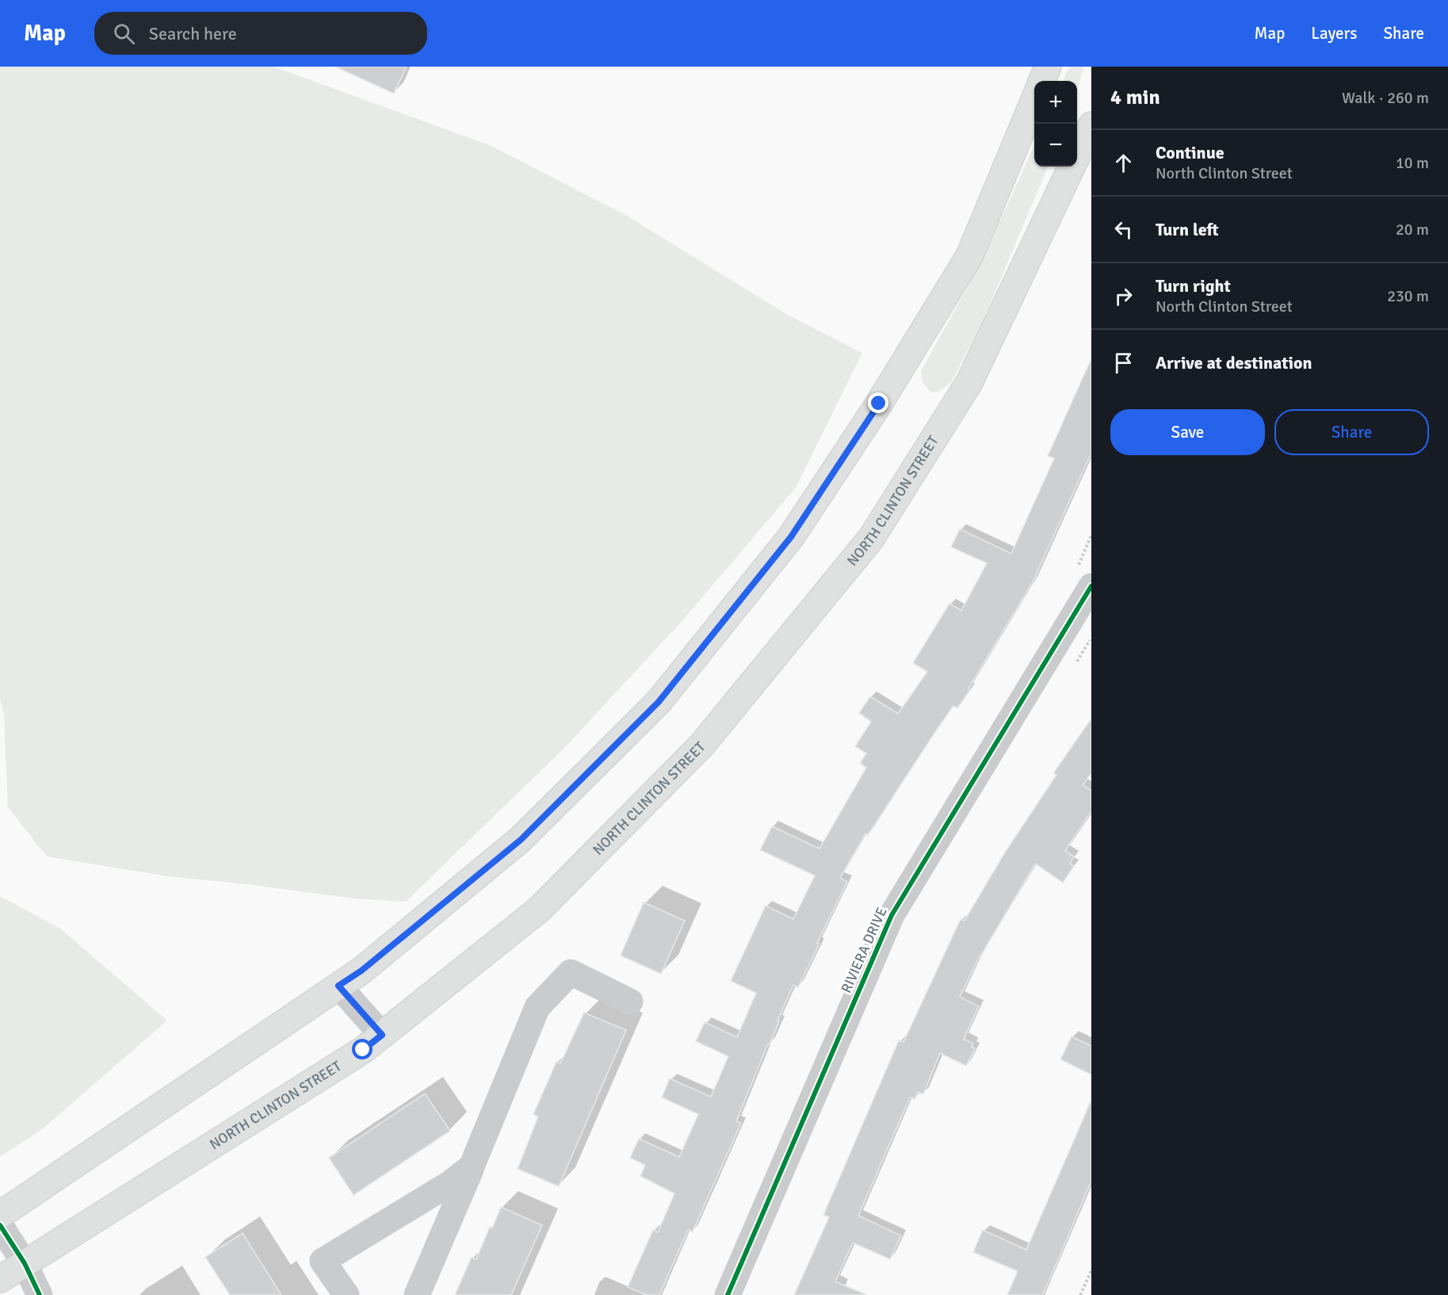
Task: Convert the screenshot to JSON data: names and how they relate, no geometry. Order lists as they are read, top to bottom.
{
  "streets": {
    "main road": ["NORTH CLINTON STREET"],
    "street": ["RIVIERA DRIVE"]
  },
  "page": {
    "header": "Map",
    "search": "Search here",
    "nav": ["Map", "Layers", "Share"],
    "heading": ["4 min", "Walk · 260 m"],
    "map_buttons": ["+", "−"],
    "list": [
      ["Continue", "North Clinton Street", "10 m"],
      ["Turn left", "20 m"],
      ["Turn right", "North Clinton Street", "230 m"],
      "Arrive at destination"
    ],
    "buttons": ["Save", "Share"]
  }
}
